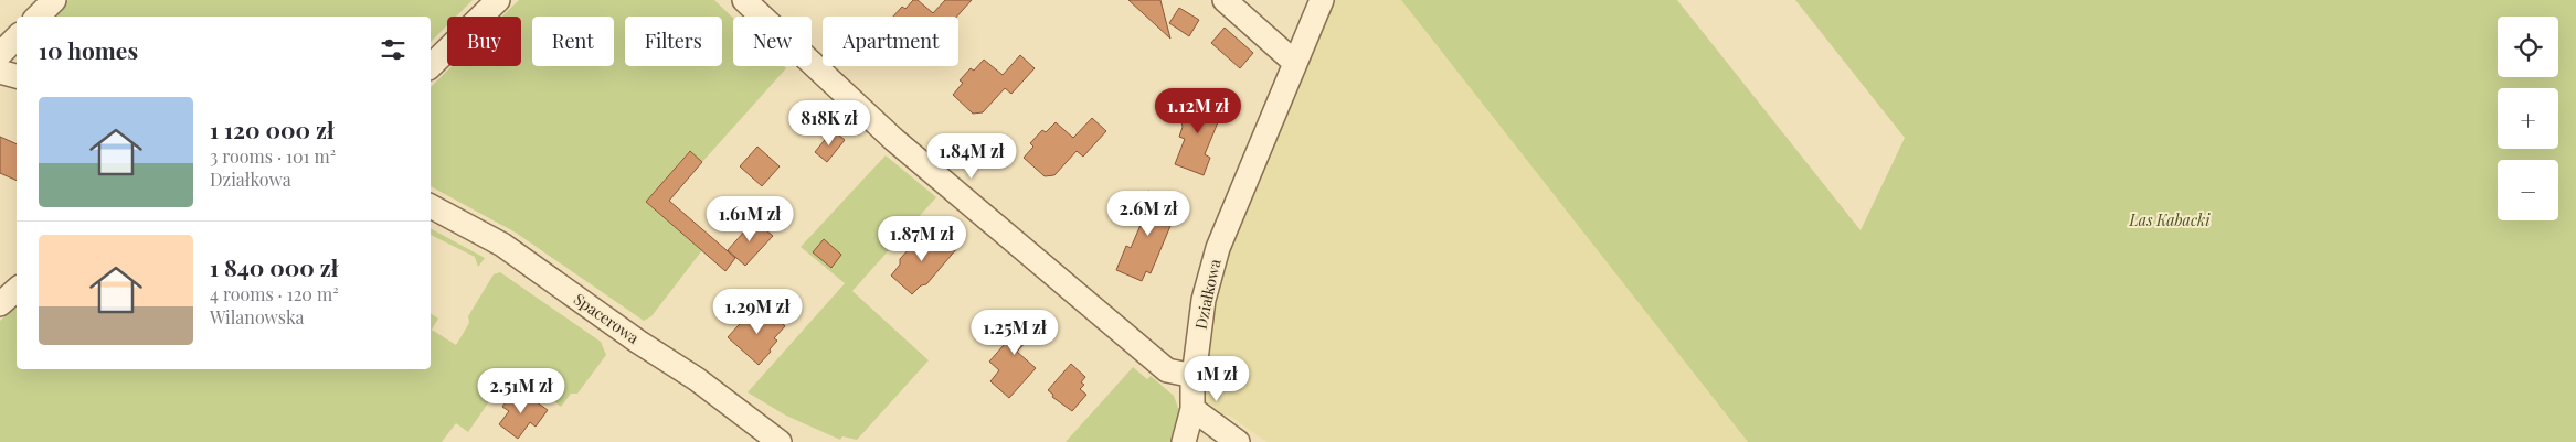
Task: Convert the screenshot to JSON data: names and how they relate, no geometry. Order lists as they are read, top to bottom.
{
  "streets": {
    "street": ["Działkowa", "Spacerowa"]
  },
  "parks": ["Las Kabacki"],
  "page": {
    "map_buttons": ["+", "−"],
    "chip": [
      "Buy",
      "Rent",
      "Filters",
      "New",
      "Apartment"
    ],
    "heading": "10 homes",
    "list": [
      {
        "name": "1 120 000 zł",
        "note": "3 rooms · 101 m² · Działkowa"
      },
      {
        "name": "1 840 000 zł",
        "note": "4 rooms · 120 m² · Wilanowska"
      }
    ],
    "price": [
      "1.12M zł",
      "818K zł",
      "1.84M zł",
      "2.6M zł",
      "1.61M zł",
      "1.87M zł",
      "1.29M zł",
      "1.25M zł",
      "1M zł",
      "2.51M zł"
    ]
  }
}
